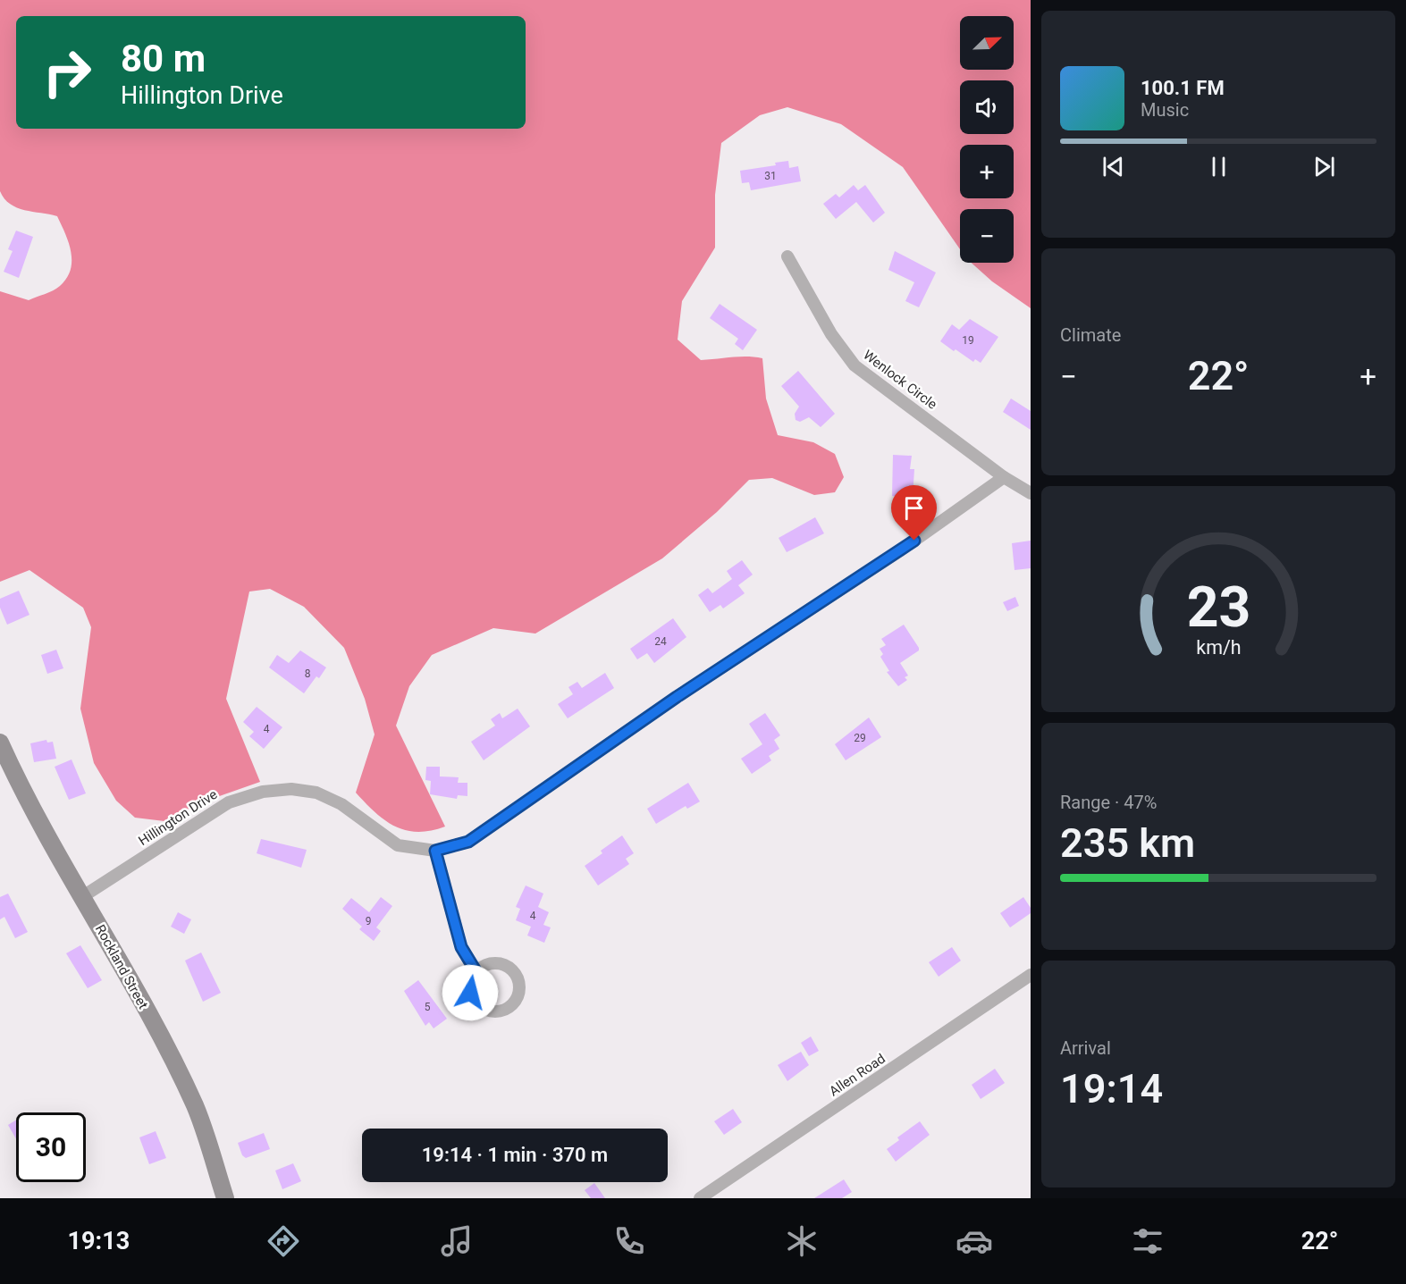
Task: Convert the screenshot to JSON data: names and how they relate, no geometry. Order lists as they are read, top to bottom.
{
  "streets": {
    "street": [
      "Wenlock Circle",
      "Hillington Drive",
      "Rockland Street",
      "Allen Road"
    ]
  },
  "crossings": [
    ["Wenlock Circle", "Hillington Drive"],
    ["Hillington Drive", "Rockland Street"]
  ],
  "house_numbers": [
    "31",
    "19",
    "24",
    "8",
    "4",
    "29",
    "4",
    "9",
    "5"
  ],
  "north": "top right",
  "page": {
    "map_buttons": ["+", "−"],
    "turn": ["80 m", "Hillington Drive"],
    "song": ["100.1 FM", "Music"],
    "tile": [
      "Climate",
      ["Range · 47%", "235 km"],
      ["Arrival", "19:14"]
    ],
    "heat": ["−", "22°", "+"],
    "limit": "30",
    "trip": "19:14 · 1 min · 370 m",
    "tabs": ["19:13", "22°"],
    "gauge": ["23", "km/h"]
  }
}
